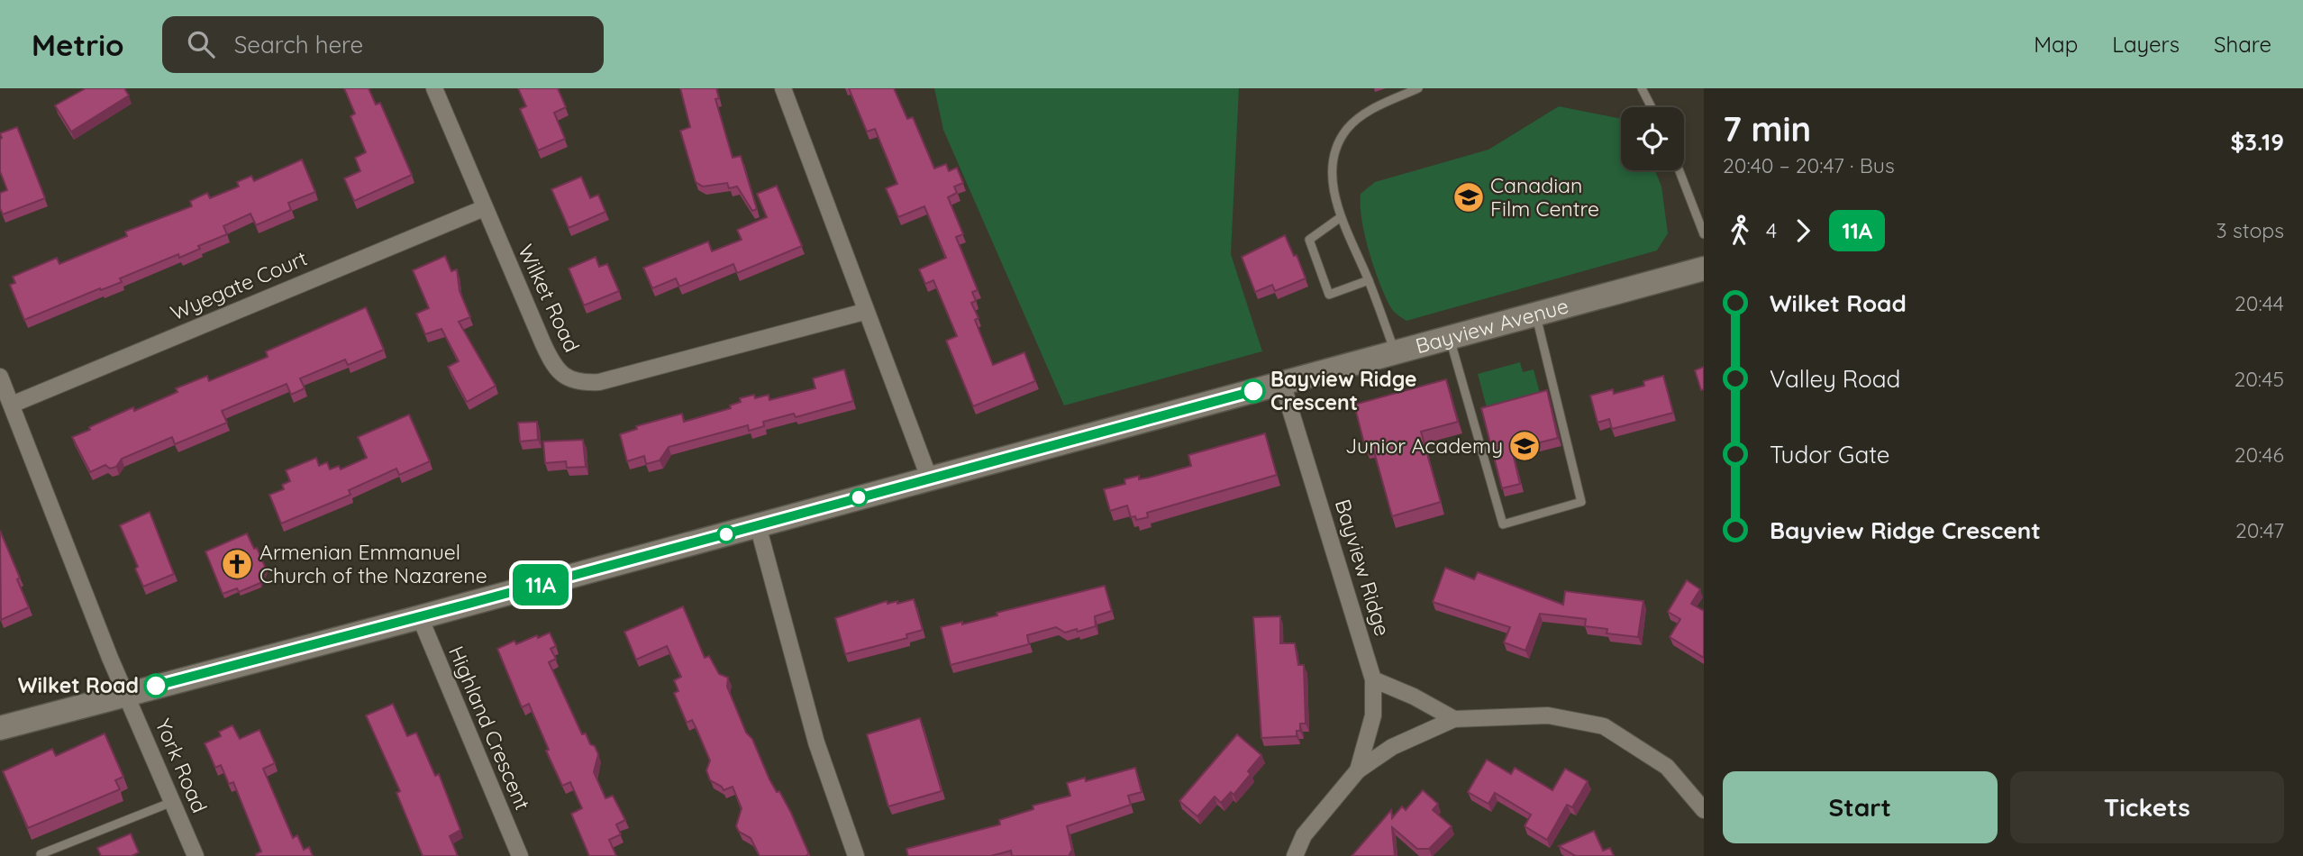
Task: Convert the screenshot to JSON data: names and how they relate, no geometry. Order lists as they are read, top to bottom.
{
  "streets": {
    "main road": ["Bayview Avenue"],
    "street": [
      "Wyegate Court",
      "Wilket Road",
      "Bayview Ridge",
      "Highland Crescent",
      "York Road"
    ]
  },
  "crossings": [
    ["Wyegate Court", "Wilket Road"],
    ["Bayview Avenue", "Bayview Ridge"],
    ["Bayview Avenue", "Highland Crescent"],
    ["Bayview Avenue", "York Road"]
  ],
  "places": {
    "school or university": ["Canadian Film Centre", "Junior Academy"],
    "other": ["Bayview Ridge Crescent", "Wilket Road"],
    "church": ["Armenian Emmanuel Church of the Nazarene"]
  },
  "lines": ["bus line 11A"],
  "page": {
    "header": "Metrio",
    "search": "Search here",
    "nav": ["Map", "Layers", "Share"],
    "on_map": "11A",
    "heading": ["7 min", "20:40 – 20:47 · Bus", "$3.19"],
    "legs": ["4", "11A", "3 stops"],
    "list": [
      {
        "name": "Wilket Road",
        "value": "20:44"
      },
      {
        "name": "Valley Road",
        "value": "20:45"
      },
      {
        "name": "Tudor Gate",
        "value": "20:46"
      },
      {
        "name": "Bayview Ridge Crescent",
        "value": "20:47"
      }
    ],
    "buttons": ["Start", "Tickets"]
  }
}
